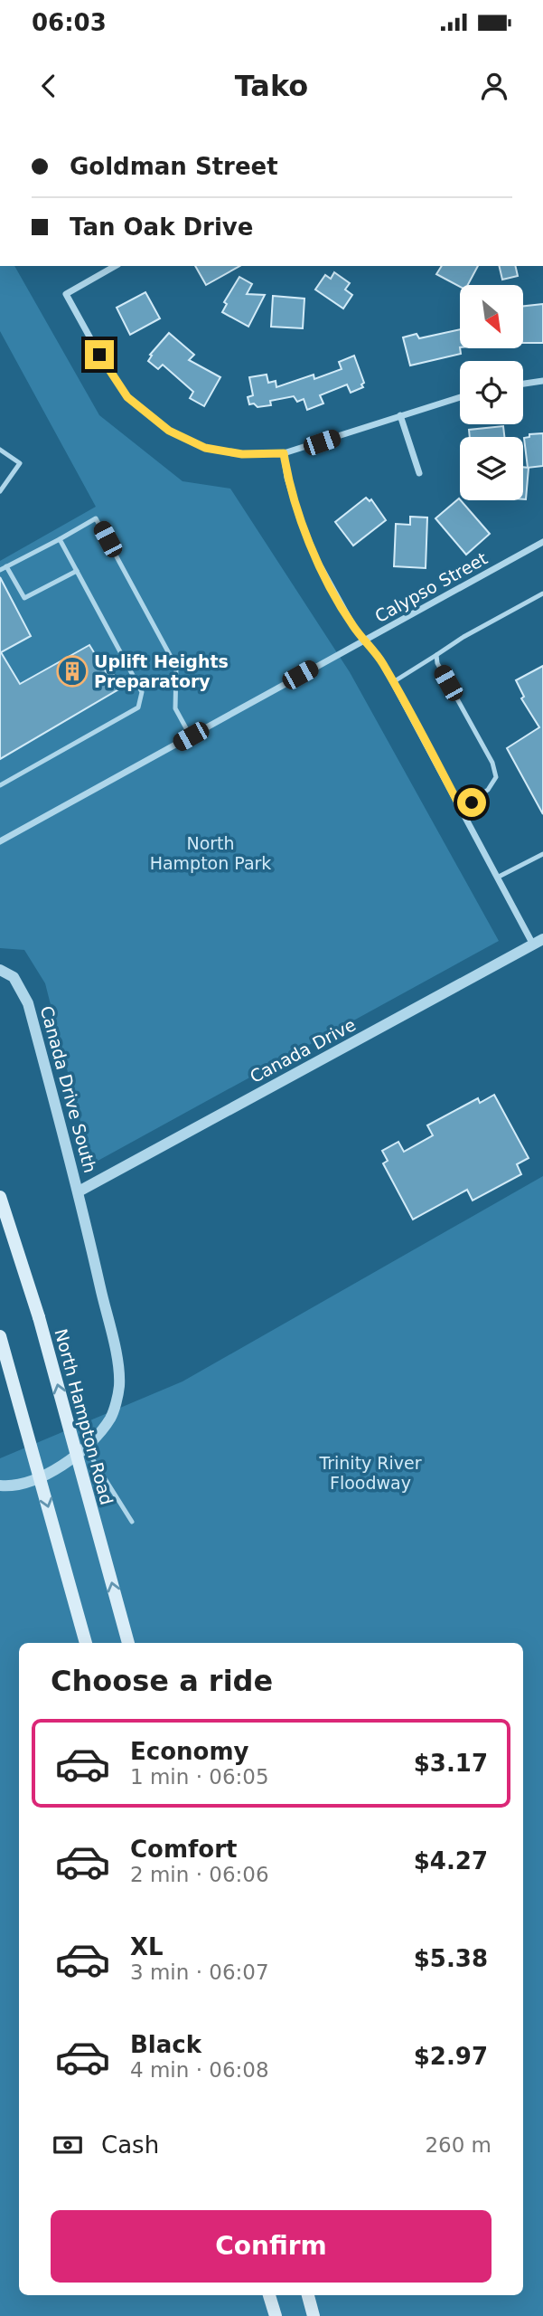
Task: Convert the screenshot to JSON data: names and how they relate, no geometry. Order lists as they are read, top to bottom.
{
  "streets": {
    "main road": ["North Hampton Road"],
    "street": ["Calypso Street", "Canada Drive", "Canada Drive South"]
  },
  "crossings": [
    ["Canada Drive", "Canada Drive South"]
  ],
  "parks": ["North Hampton Park", "Trinity River Floodway"],
  "places": {
    "building": ["Uplift Heights Preparatory"]
  },
  "north": "bottom right",
  "page": {
    "status": "06:03",
    "header": "Tako",
    "banner": ["Goldman Street", "Tan Oak Drive"],
    "heading": "Choose a ride",
    "list": [
      {
        "name": "Economy",
        "note": "1 min · 06:05",
        "value": "$3.17"
      },
      {
        "name": "Comfort",
        "note": "2 min · 06:06",
        "value": "$4.27"
      },
      {
        "name": "XL",
        "note": "3 min · 06:07",
        "value": "$5.38"
      },
      {
        "name": "Black",
        "note": "4 min · 06:08",
        "value": "$2.97"
      }
    ],
    "pay": ["Cash", "260 m"],
    "buttons": "Confirm"
  }
}
